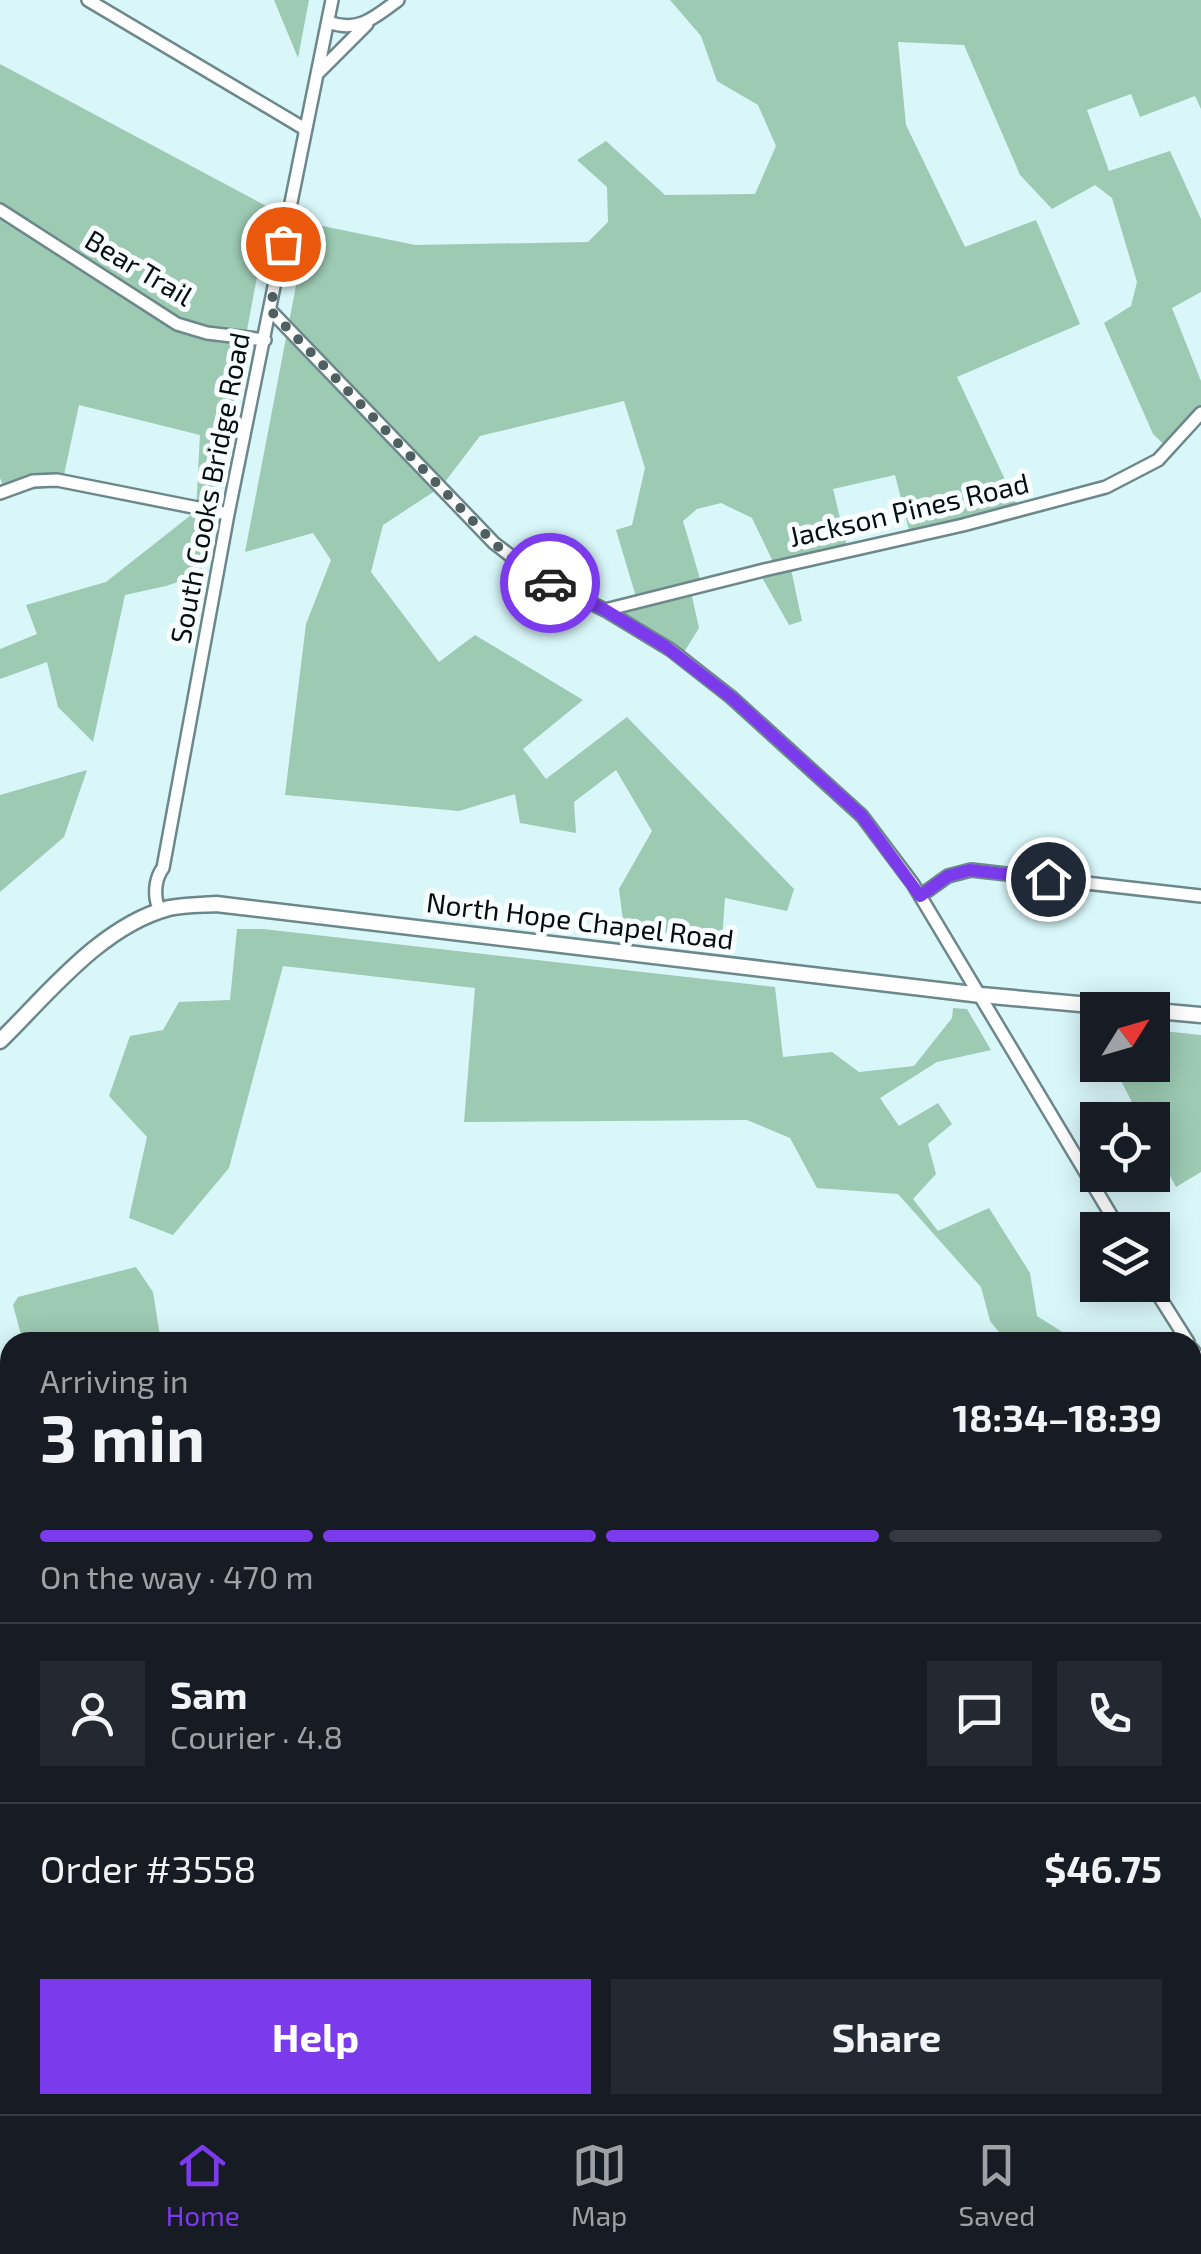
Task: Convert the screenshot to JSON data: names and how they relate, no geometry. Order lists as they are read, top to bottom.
{
  "streets": {
    "main road": ["North Hope Chapel Road"],
    "street": ["Bear Trail", "South Cooks Bridge Road", "Jackson Pines Road"]
  },
  "crossings": [
    ["Bear Trail", "South Cooks Bridge Road"],
    ["South Cooks Bridge Road", "North Hope Chapel Road"]
  ],
  "north": "top right",
  "page": {
    "heading": ["3 min", "Arriving in", "18:34–18:39"],
    "panel": [
      "Sam",
      "Courier · 4.8",
      "Order #3558",
      "$46.75"
    ],
    "bar": "On the way · 470 m",
    "buttons": ["Help", "Share"],
    "tabs": ["Home", "Map", "Saved"]
  }
}
